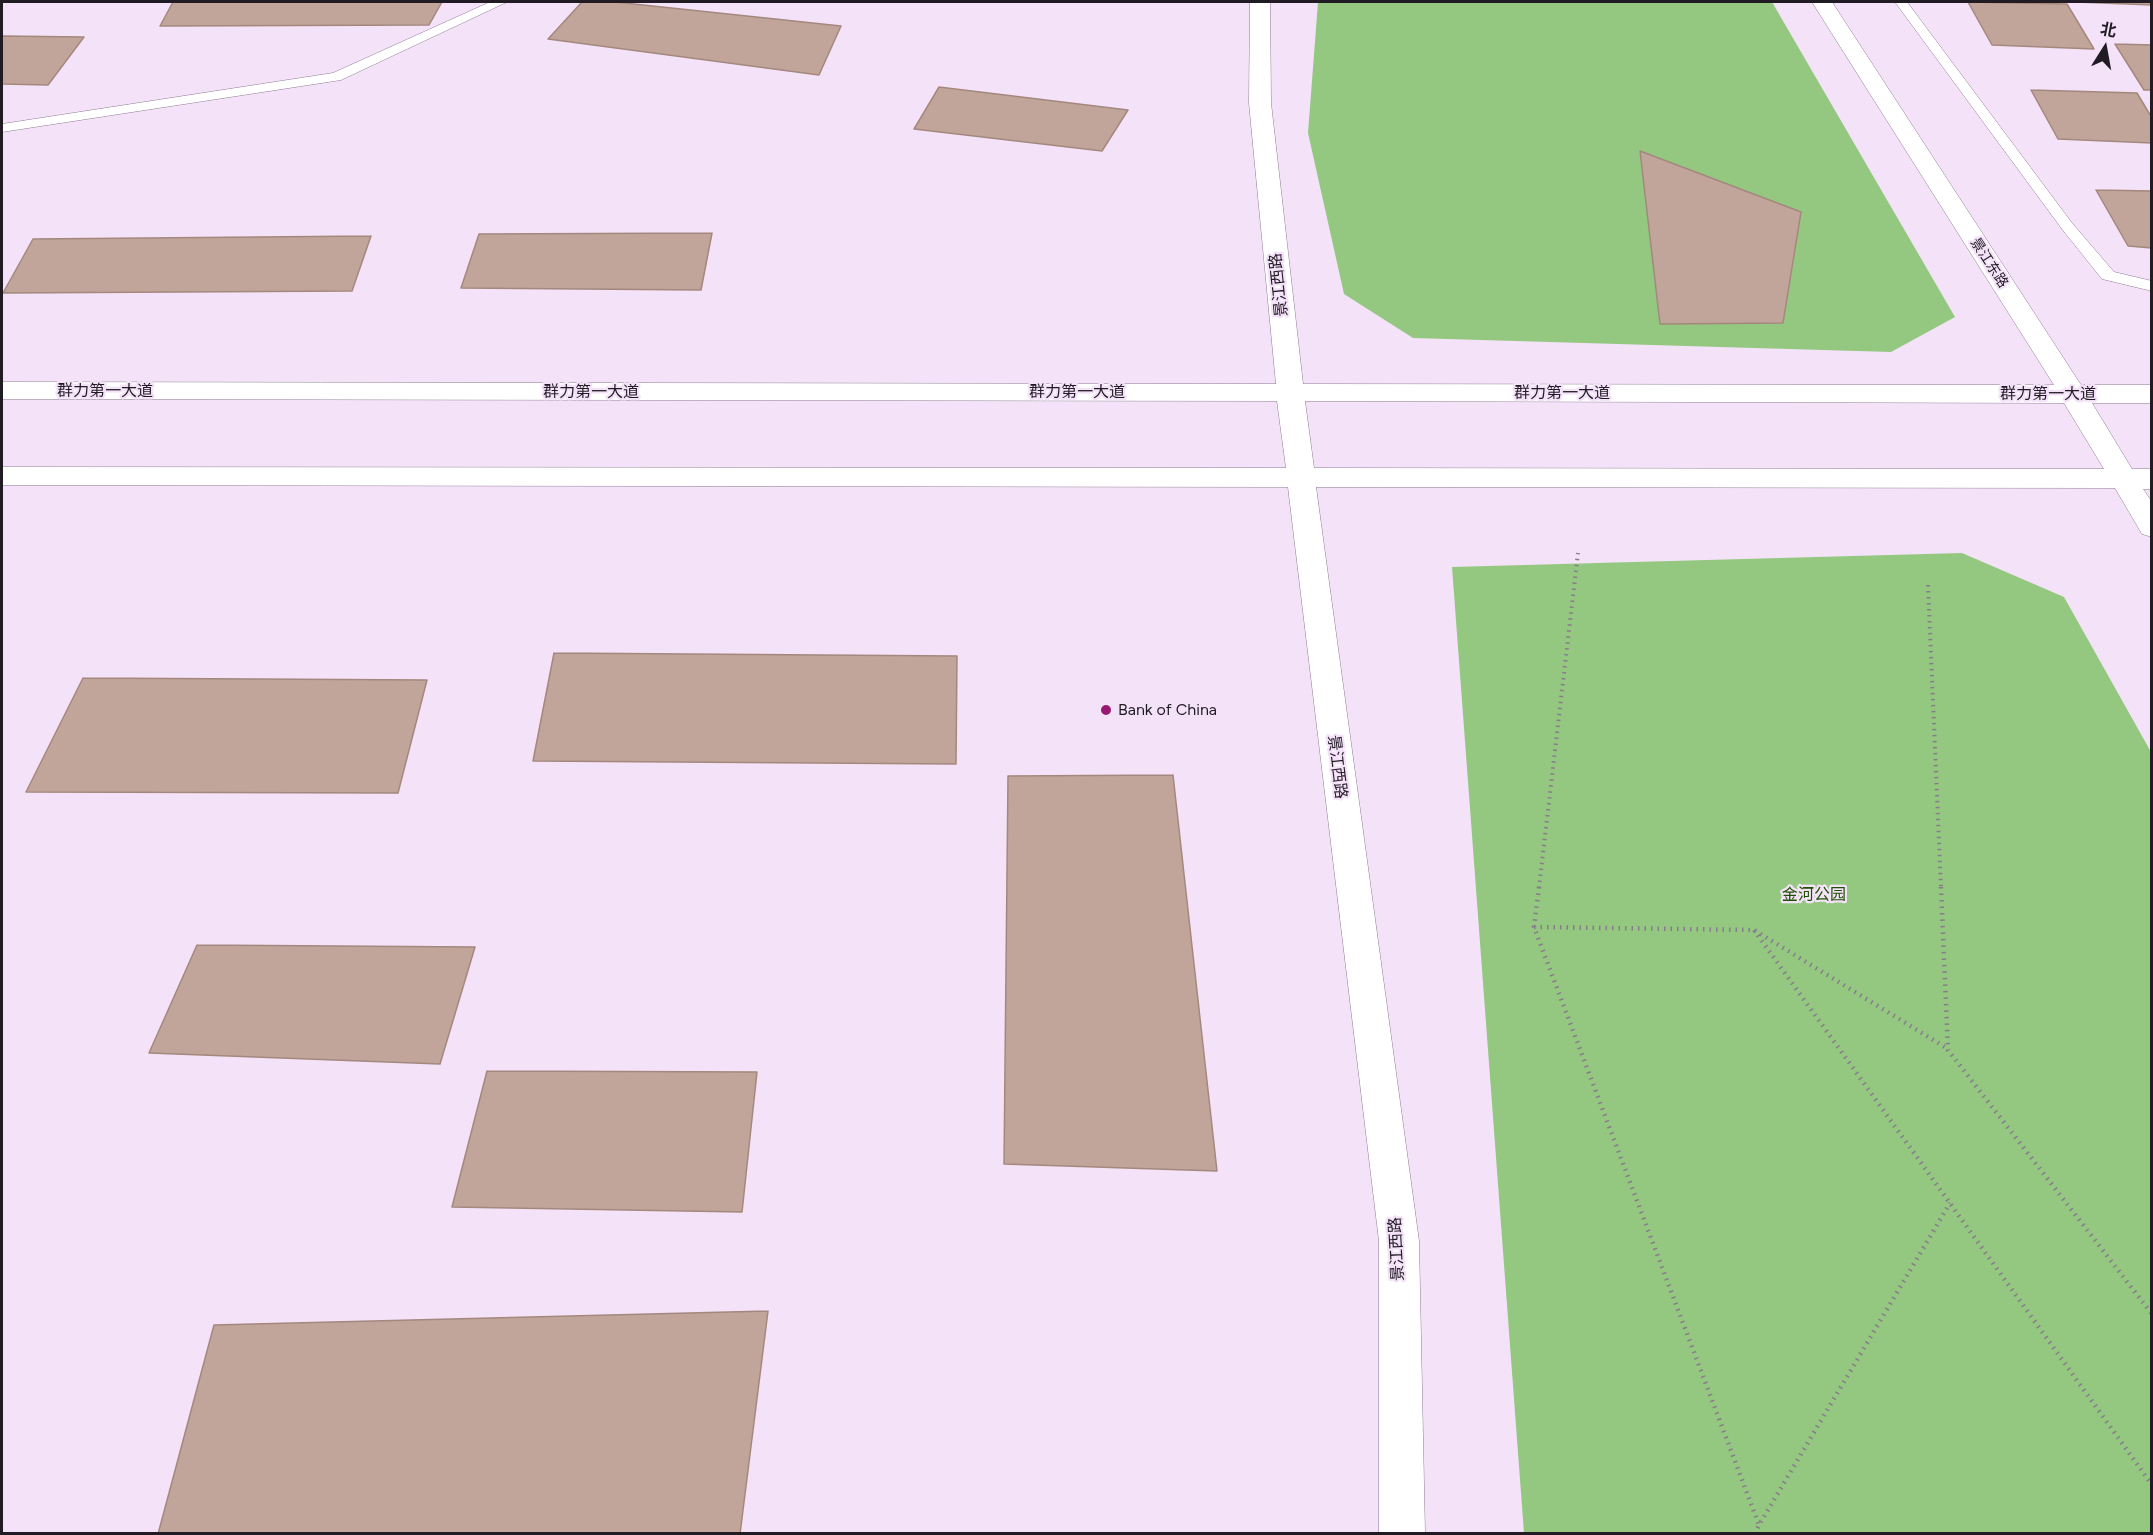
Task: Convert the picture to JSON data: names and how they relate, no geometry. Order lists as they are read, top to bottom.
{
  "streets": {
    "main road": ["景江东路", "景江西路", "群力第一大道"]
  },
  "crossings": [
    ["景江东路", "群力第一大道"],
    ["景江西路", "群力第一大道"]
  ],
  "parks": ["金河公园"],
  "places": ["Bank of China"],
  "north": "top"
}
